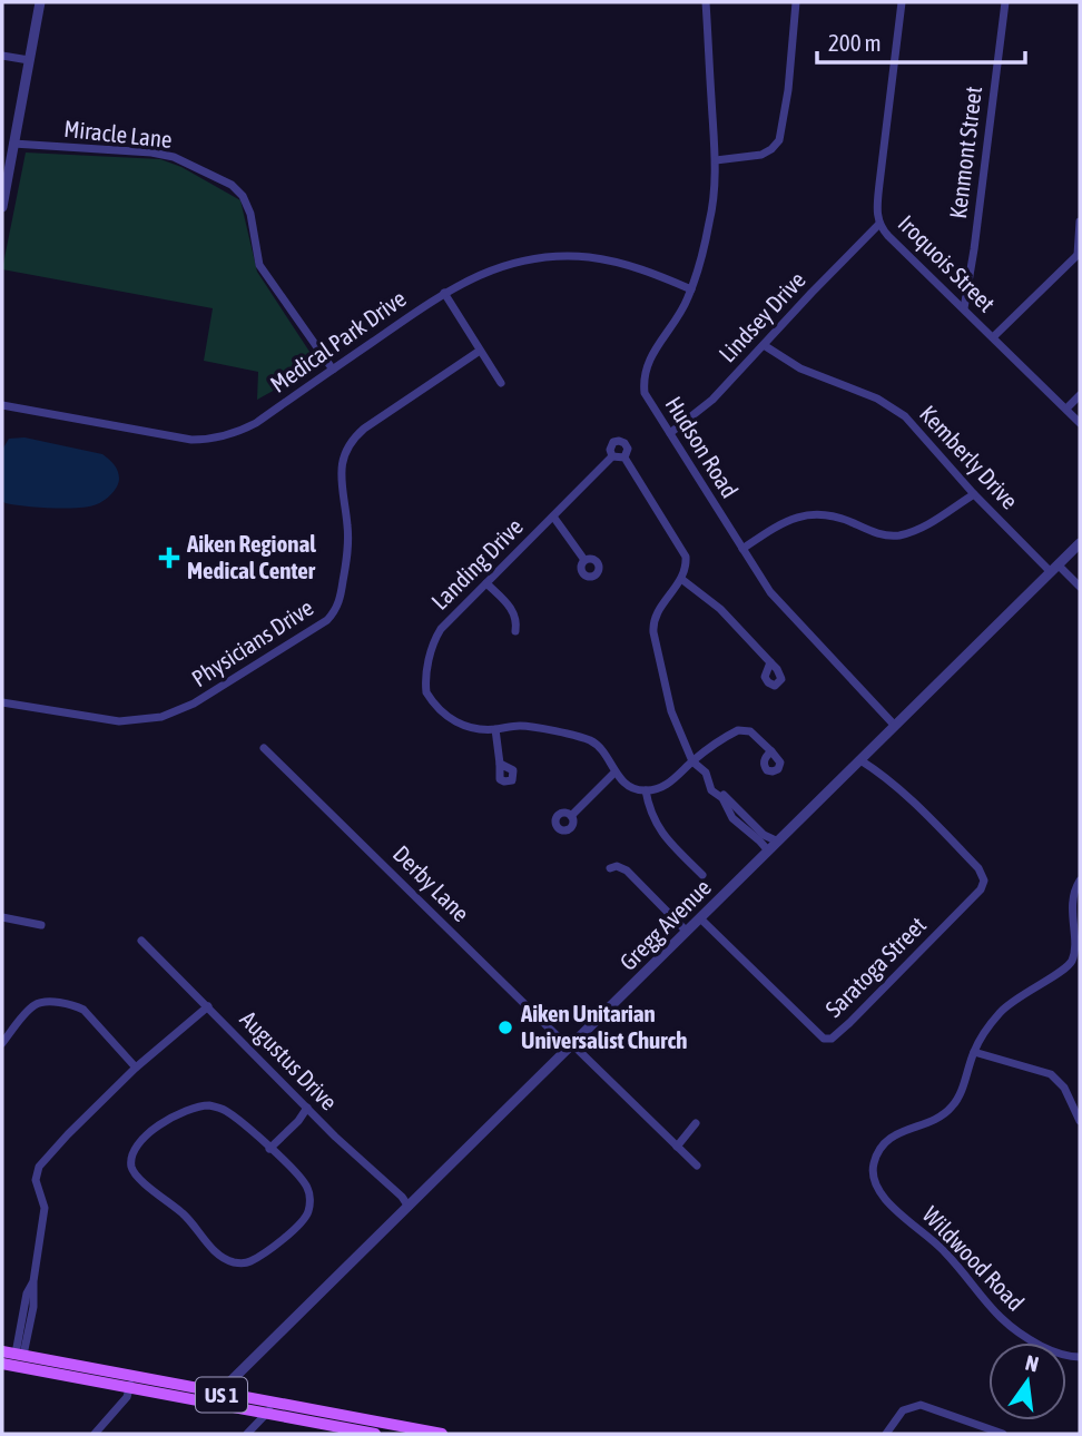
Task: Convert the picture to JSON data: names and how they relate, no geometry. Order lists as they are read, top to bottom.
{
  "streets": {
    "main road": ["US 1"],
    "street": [
      "Miracle Lane",
      "Kenmont Street",
      "Iroquois Street",
      "Lindsey Drive",
      "Medical Park Drive",
      "Hudson Road",
      "Kemberly Drive",
      "Landing Drive",
      "Physicians Drive",
      "Derby Lane",
      "Gregg Avenue",
      "Saratoga Street",
      "Augustus Drive",
      "Wildwood Road"
    ]
  },
  "crossings": [
    ["Miracle Lane", "Medical Park Drive"],
    ["Kenmont Street", "Iroquois Street"],
    ["Iroquois Street", "Lindsey Drive"],
    ["Lindsey Drive", "Hudson Road"],
    ["Lindsey Drive", "Kemberly Drive"],
    ["Medical Park Drive", "Hudson Road"],
    ["Hudson Road", "Gregg Avenue"],
    ["Kemberly Drive", "Gregg Avenue"],
    ["Derby Lane", "Gregg Avenue"],
    ["Gregg Avenue", "Saratoga Street"],
    ["Gregg Avenue", "Augustus Drive"],
    ["Gregg Avenue", "US 1"]
  ],
  "places": {
    "health": ["Aiken Regional Medical Center"],
    "other": ["Aiken Unitarian Universalist Church"]
  },
  "scale_bar": "200 m",
  "north": "top"
}
